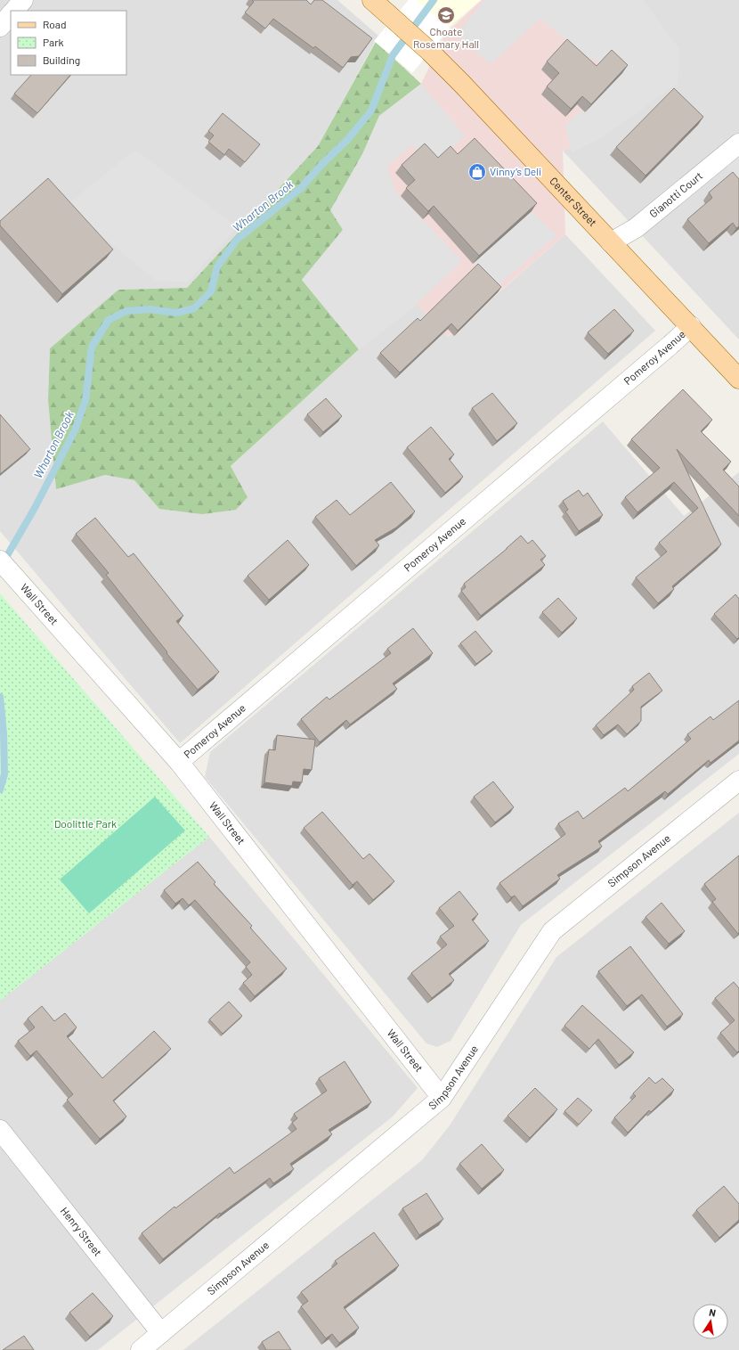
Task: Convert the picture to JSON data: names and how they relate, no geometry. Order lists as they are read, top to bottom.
{
  "streets": {
    "main road": ["Center Street"],
    "street": [
      "Gianotti Court",
      "Pomeroy Avenue",
      "Wall Street",
      "Simpson Avenue",
      "Henry Street"
    ]
  },
  "crossings": [
    ["Gianotti Court", "Center Street"],
    ["Center Street", "Pomeroy Avenue"],
    ["Pomeroy Avenue", "Wall Street"],
    ["Wall Street", "Simpson Avenue"],
    ["Simpson Avenue", "Henry Street"]
  ],
  "water": ["Wharton Brook"],
  "parks": ["Doolittle Park"],
  "places": {
    "school or university": ["Choate Rosemary Hall"],
    "shop": ["Vinny’s Deli"]
  },
  "legend": ["Road", "Park", "Building"],
  "north": "top"
}
